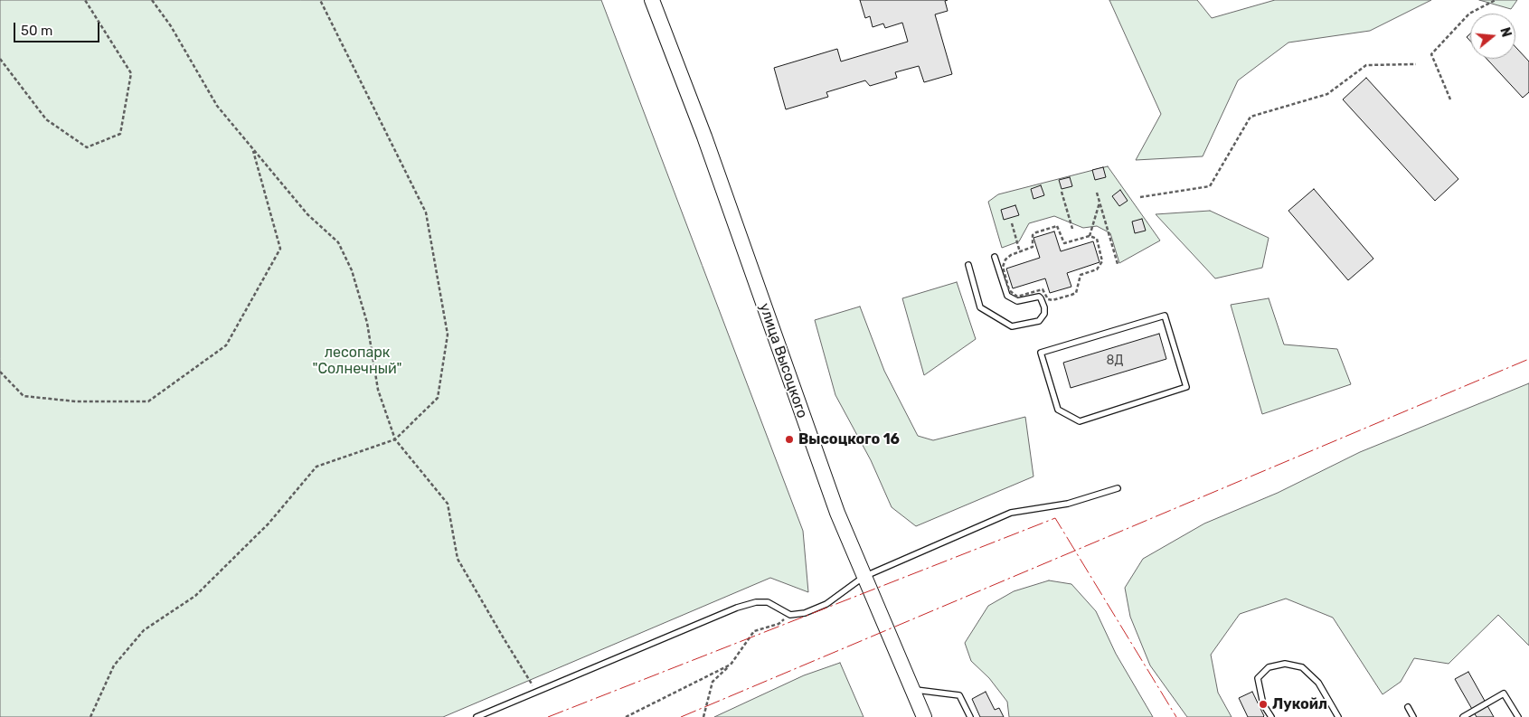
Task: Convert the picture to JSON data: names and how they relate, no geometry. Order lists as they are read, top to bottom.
{
  "streets": {
    "main road": ["улица Высоцкого"]
  },
  "parks": ["лесопарк \"Солнечный\""],
  "places": ["Высоцкого 16", "Лукойл"],
  "house_numbers": ["8Д"],
  "scale_bar": "50 m",
  "north": "right"
}
